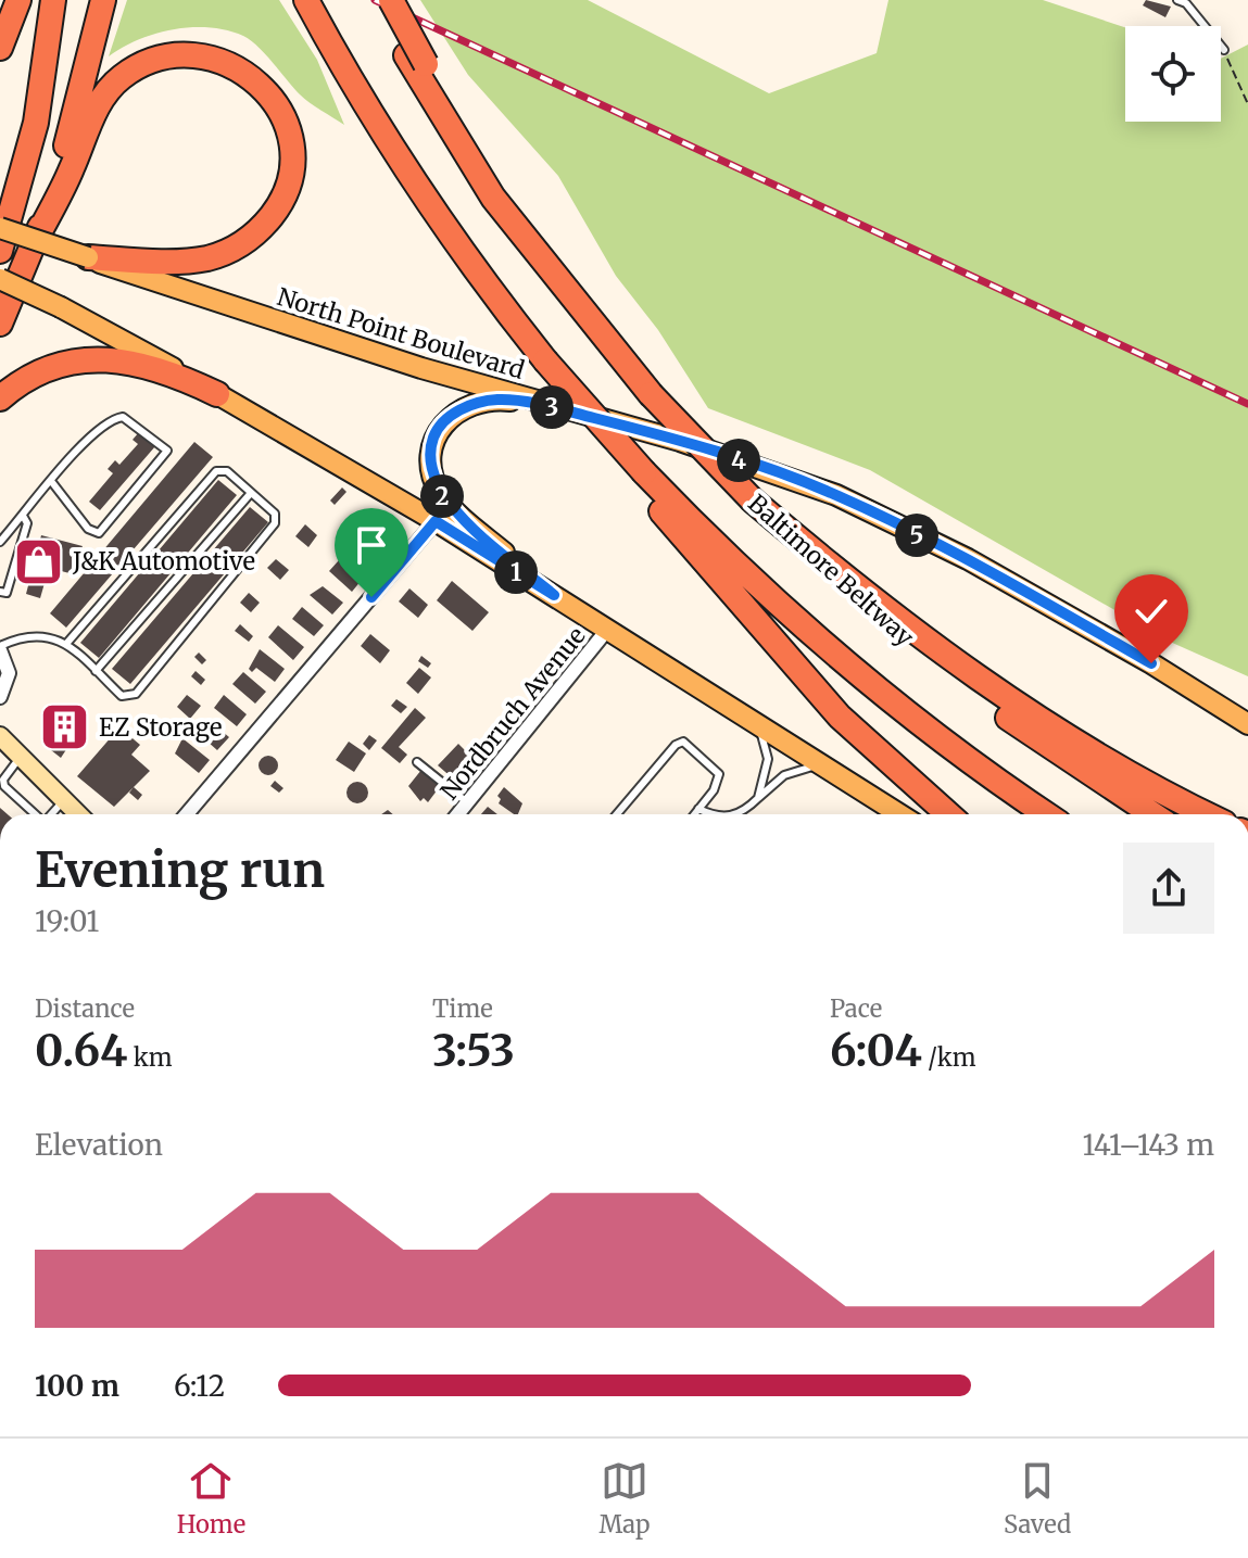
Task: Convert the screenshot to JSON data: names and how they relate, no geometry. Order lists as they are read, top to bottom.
{
  "streets": {
    "highway": ["Baltimore Beltway"],
    "main road": ["North Point Boulevard"],
    "street": ["Nordbruch Avenue"]
  },
  "places": {
    "shop": ["J&K Automotive"],
    "building": ["EZ Storage"]
  },
  "page": {
    "pins": [
      "3",
      "4",
      "2",
      "5",
      "1"
    ],
    "heading": ["Evening run", "19:01"],
    "stats": [
      ["Distance", "0.64 km"],
      ["Time", "3:53"],
      ["Pace", "6:04 /km"]
    ],
    "chart": ["Elevation", "141–143 m"],
    "list": [
      {
        "name": "100 m",
        "note": "6:12"
      }
    ],
    "tabs": ["Home", "Map", "Saved"]
  }
}
